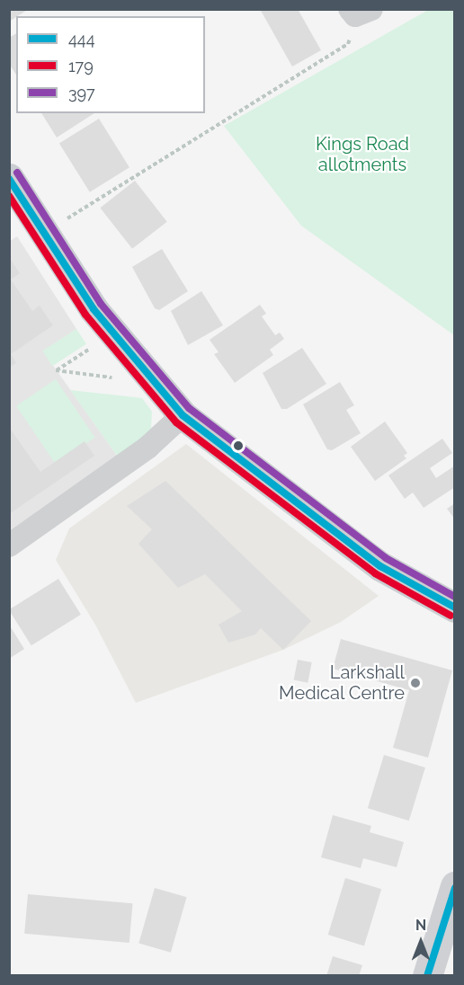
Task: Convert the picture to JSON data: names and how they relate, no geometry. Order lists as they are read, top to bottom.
{
  "parks": ["Kings Road allotments"],
  "places": ["Larkshall Medical Centre"],
  "lines": ["transit line 397", "transit line 444", "transit line 179"],
  "legend": ["444", "179", "397"],
  "north": "top"
}
